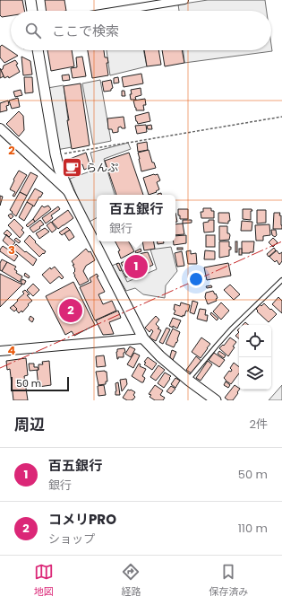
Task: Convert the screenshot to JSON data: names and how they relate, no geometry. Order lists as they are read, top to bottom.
{
  "places": {
    "cafe": ["らんぷ"]
  },
  "scale_bar": "50 m",
  "page": {
    "search": "ここで検索",
    "popup": ["百五銀行", "銀行"],
    "pins": ["1", "2"],
    "scale": "50 m",
    "heading": ["周辺", "2件"],
    "list": [
      {
        "mark": "1",
        "name": "百五銀行",
        "note": "銀行",
        "value": "50 m"
      },
      {
        "mark": "2",
        "name": "コメリPRO",
        "note": "ショップ",
        "value": "110 m"
      }
    ],
    "nav": ["地図", "経路", "保存済み"]
  },
  "grid": {
    "rows": ["2", "3", "4"]
  }
}
